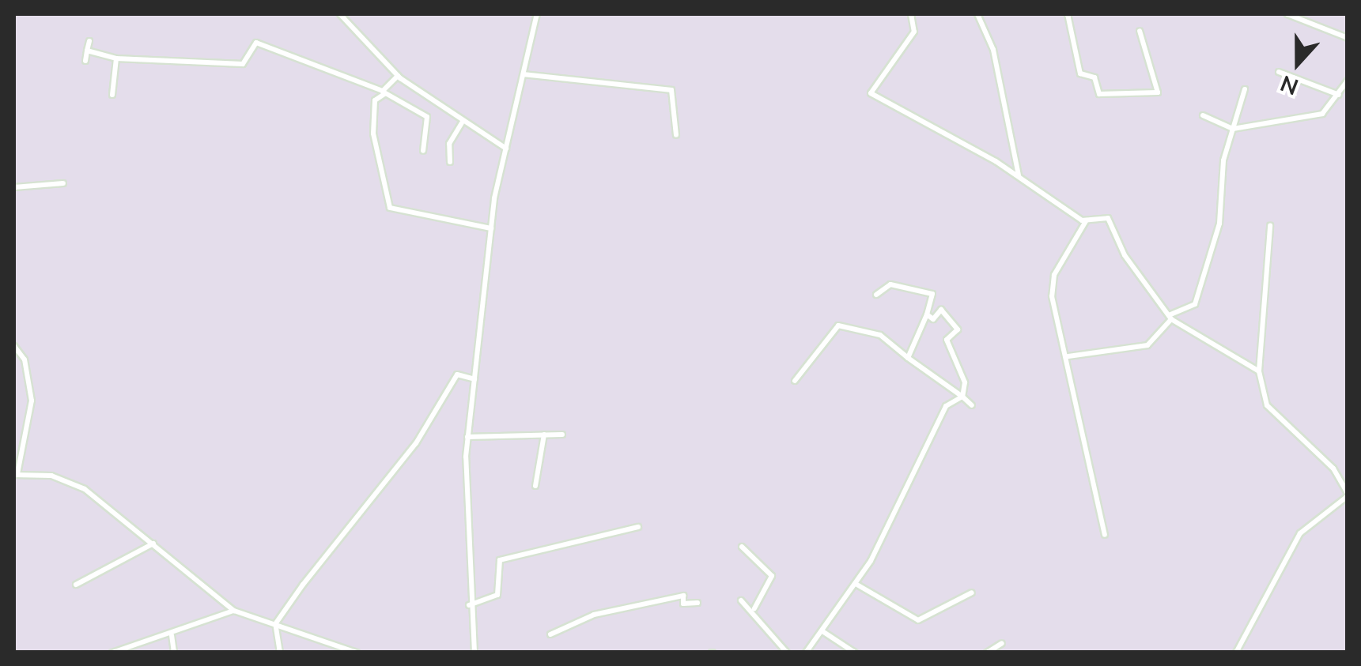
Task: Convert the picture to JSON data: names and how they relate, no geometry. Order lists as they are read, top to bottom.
{
  "north": "bottom"
}
